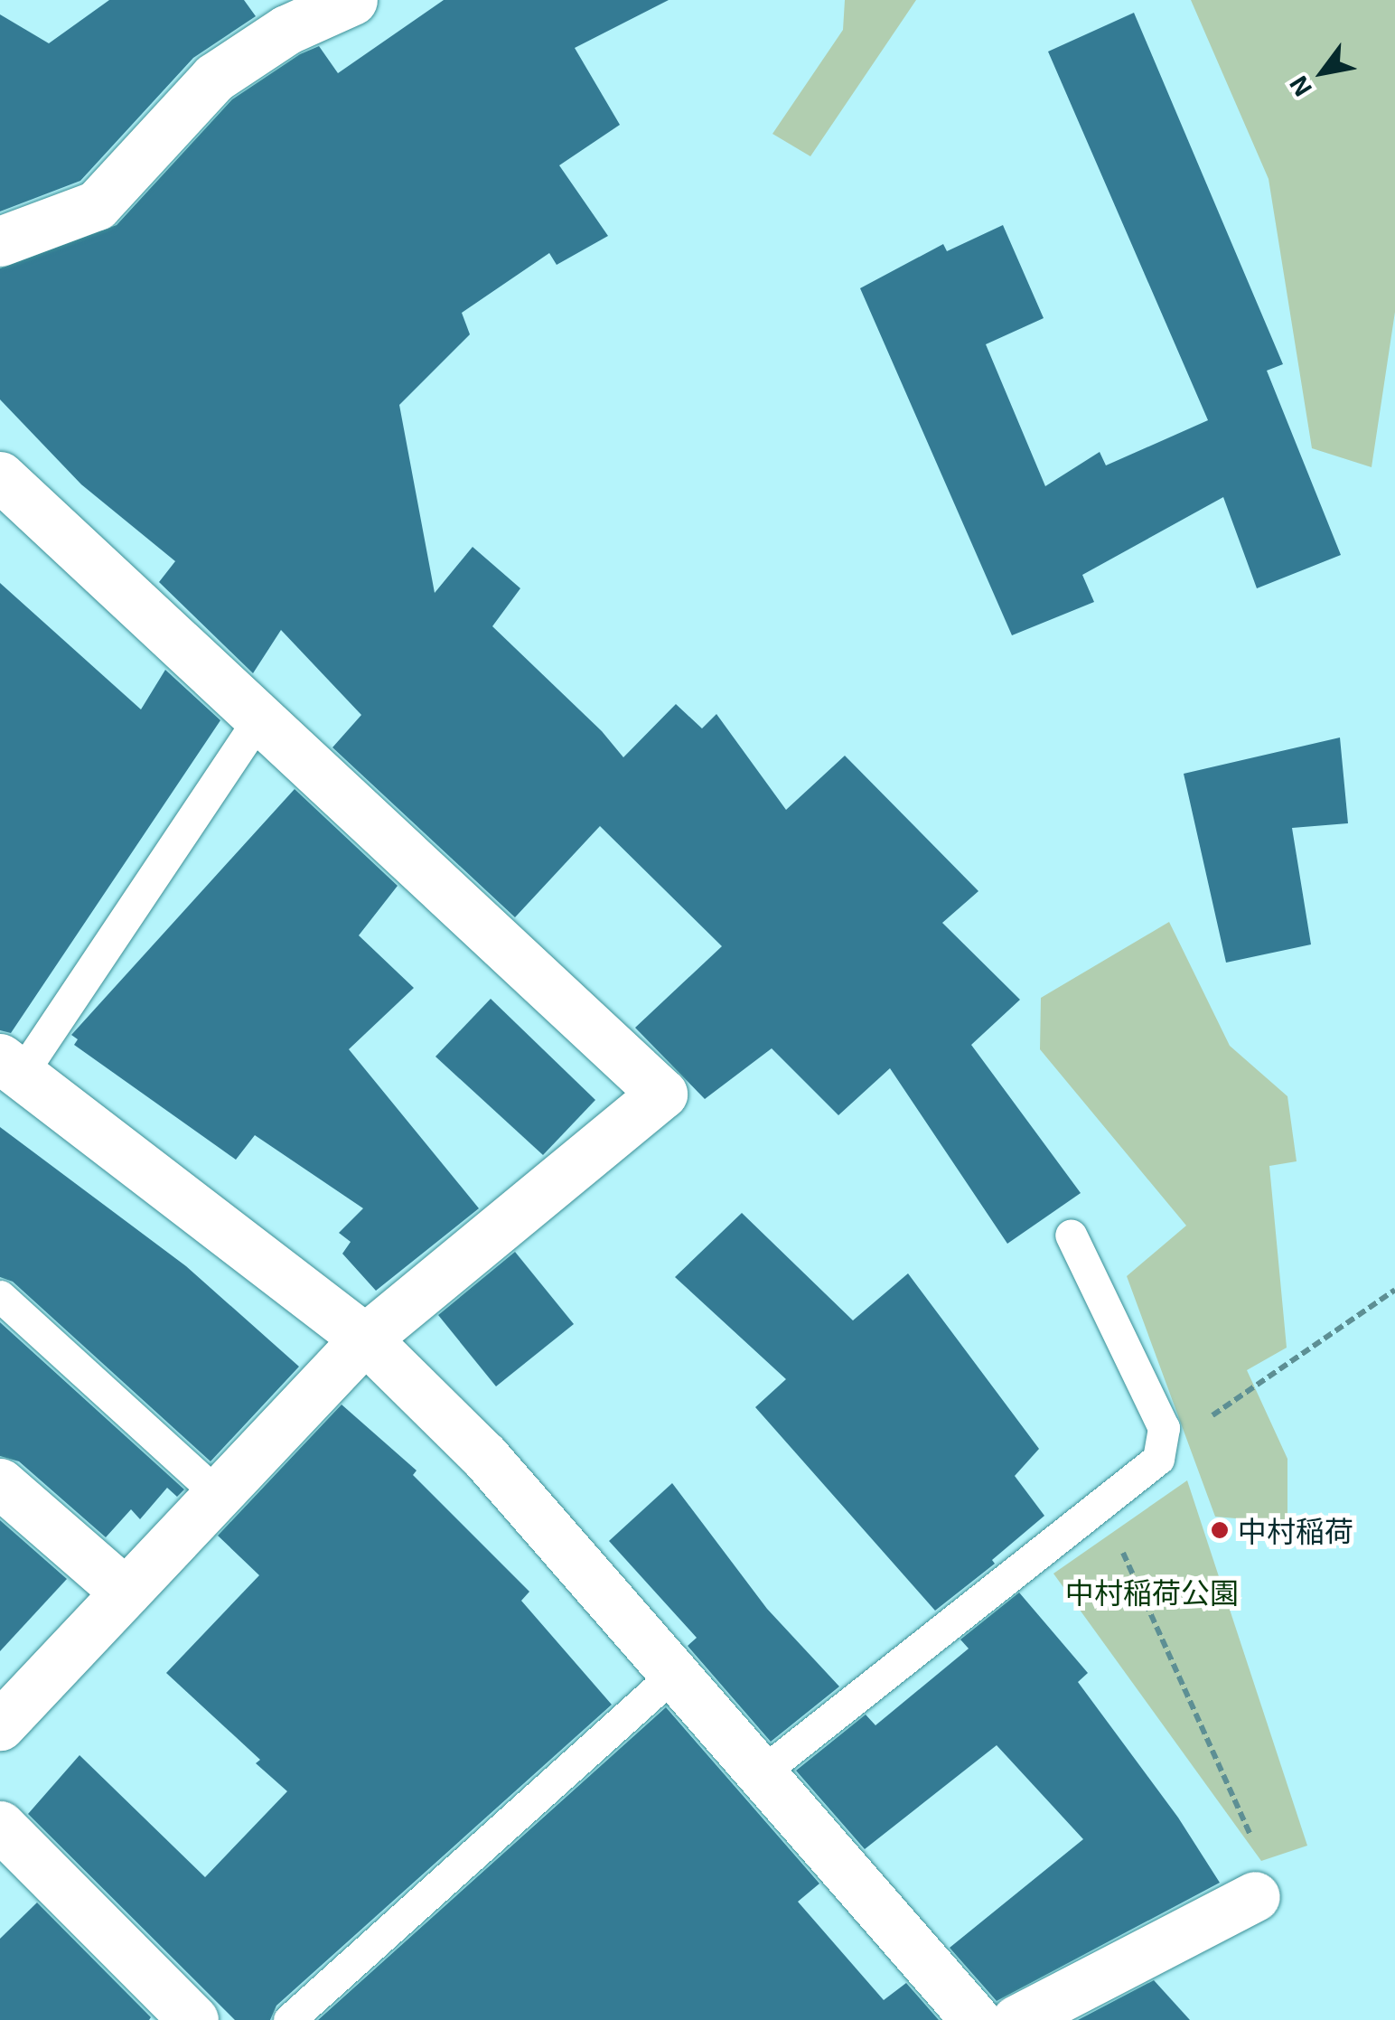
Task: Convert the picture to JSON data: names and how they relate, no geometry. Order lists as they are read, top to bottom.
{
  "parks": ["中村稲荷公園"],
  "places": ["中村稲荷"],
  "north": "bottom left"
}
